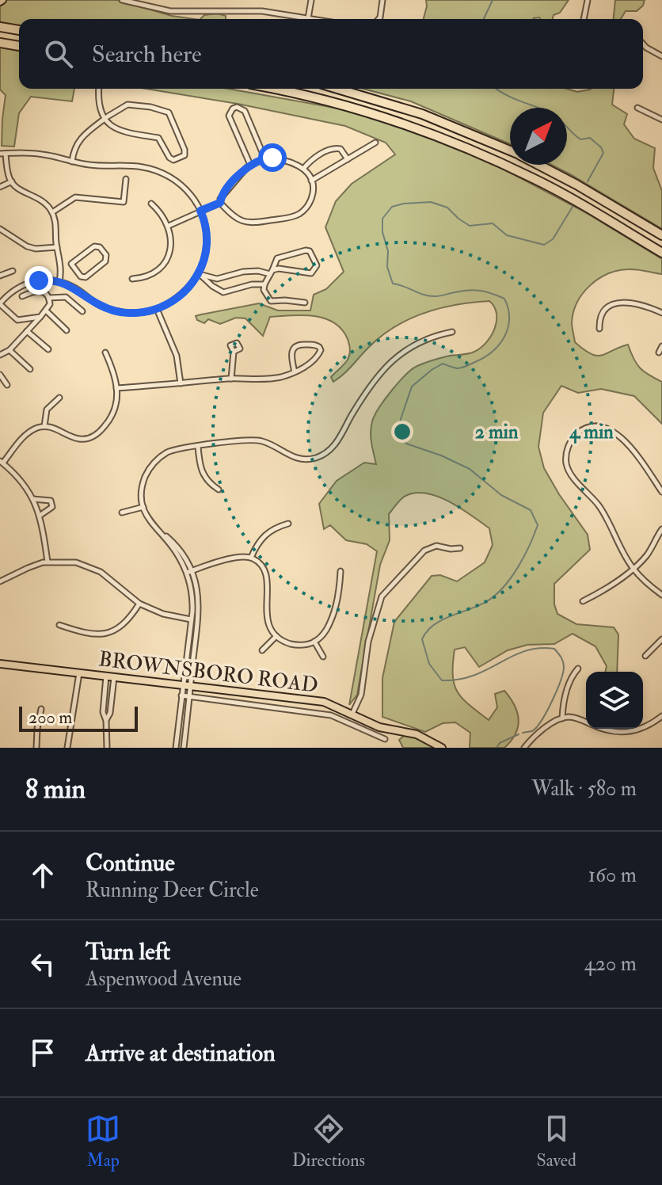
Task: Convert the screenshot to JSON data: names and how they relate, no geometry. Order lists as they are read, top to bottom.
{
  "streets": {
    "main road": ["BROWNSBORO ROAD"]
  },
  "scale_bar": "200 m",
  "north": "top right",
  "page": {
    "search": "Search here",
    "scale": "200 m",
    "heading": ["8 min", "Walk · 580 m"],
    "list": [
      ["Continue", "Running Deer Circle", "160 m"],
      ["Turn left", "Aspenwood Avenue", "420 m"],
      "Arrive at destination"
    ],
    "nav": ["Map", "Directions", "Saved"]
  },
  "rings": ["2 min", "4 min"]
}
